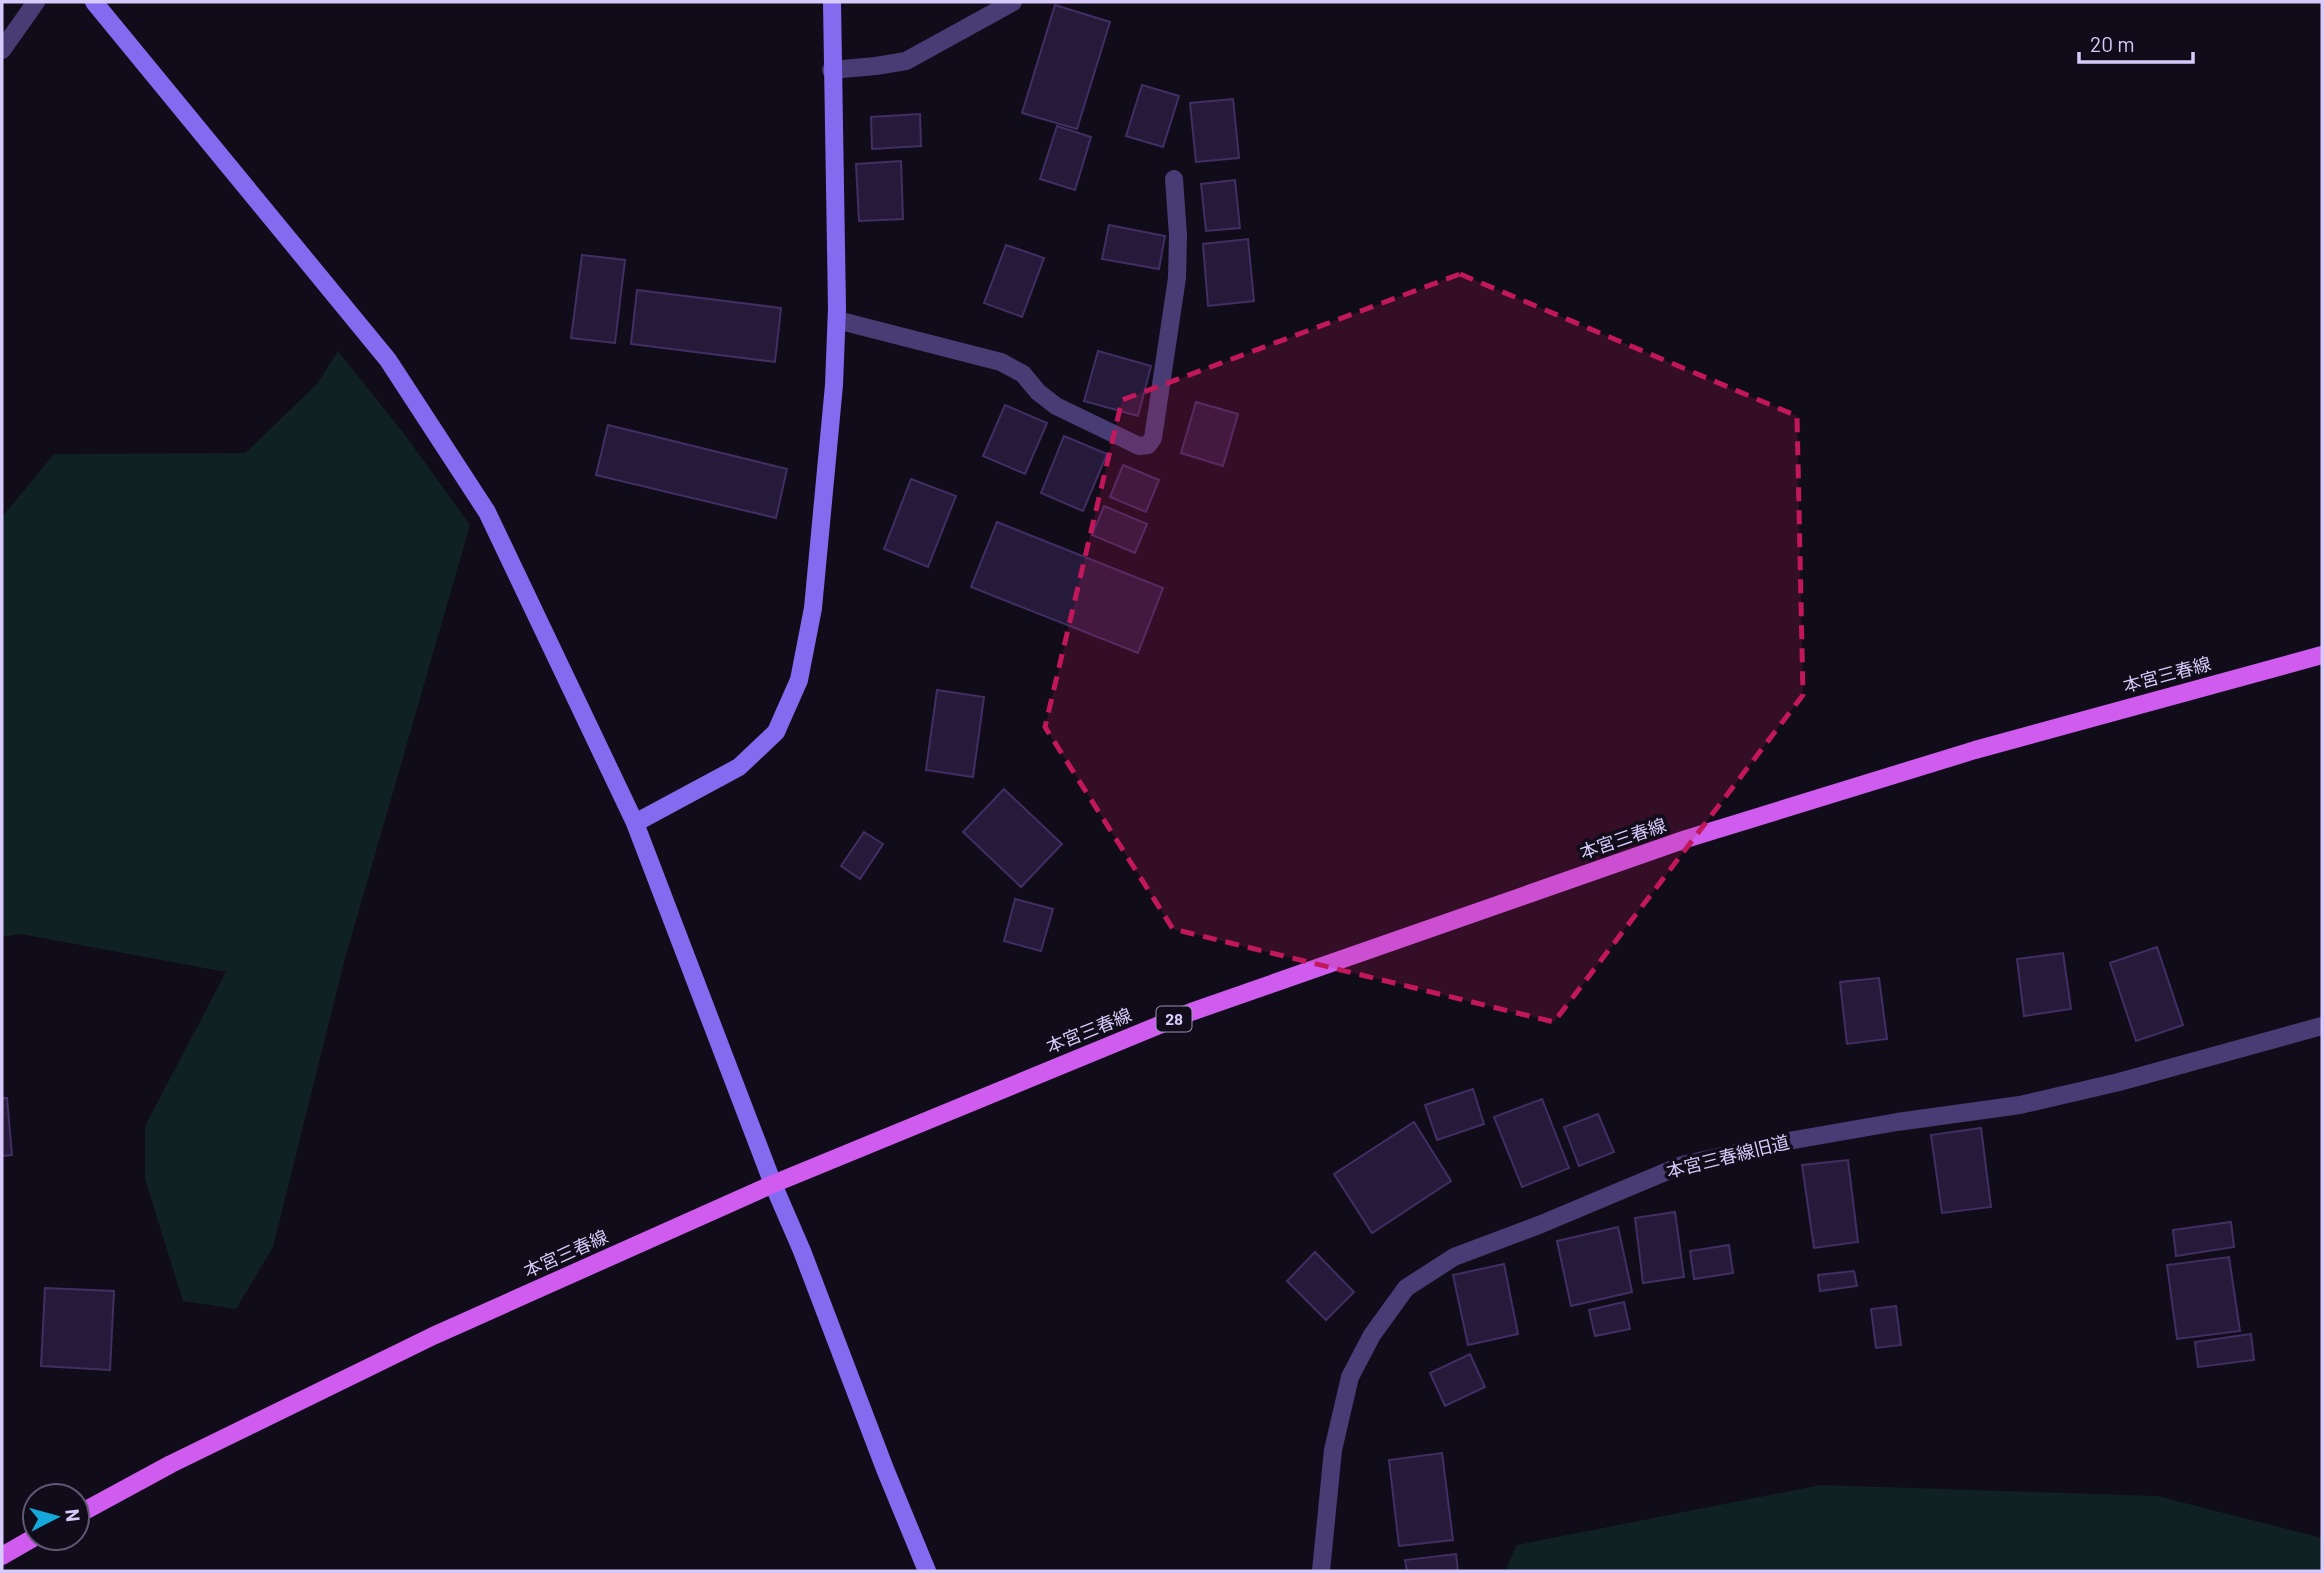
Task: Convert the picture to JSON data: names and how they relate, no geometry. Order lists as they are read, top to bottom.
{
  "streets": {
    "main road": ["本宮三春線", "28"],
    "street": ["本宮三春線旧道"]
  },
  "scale_bar": "20 m",
  "north": "right"
}
